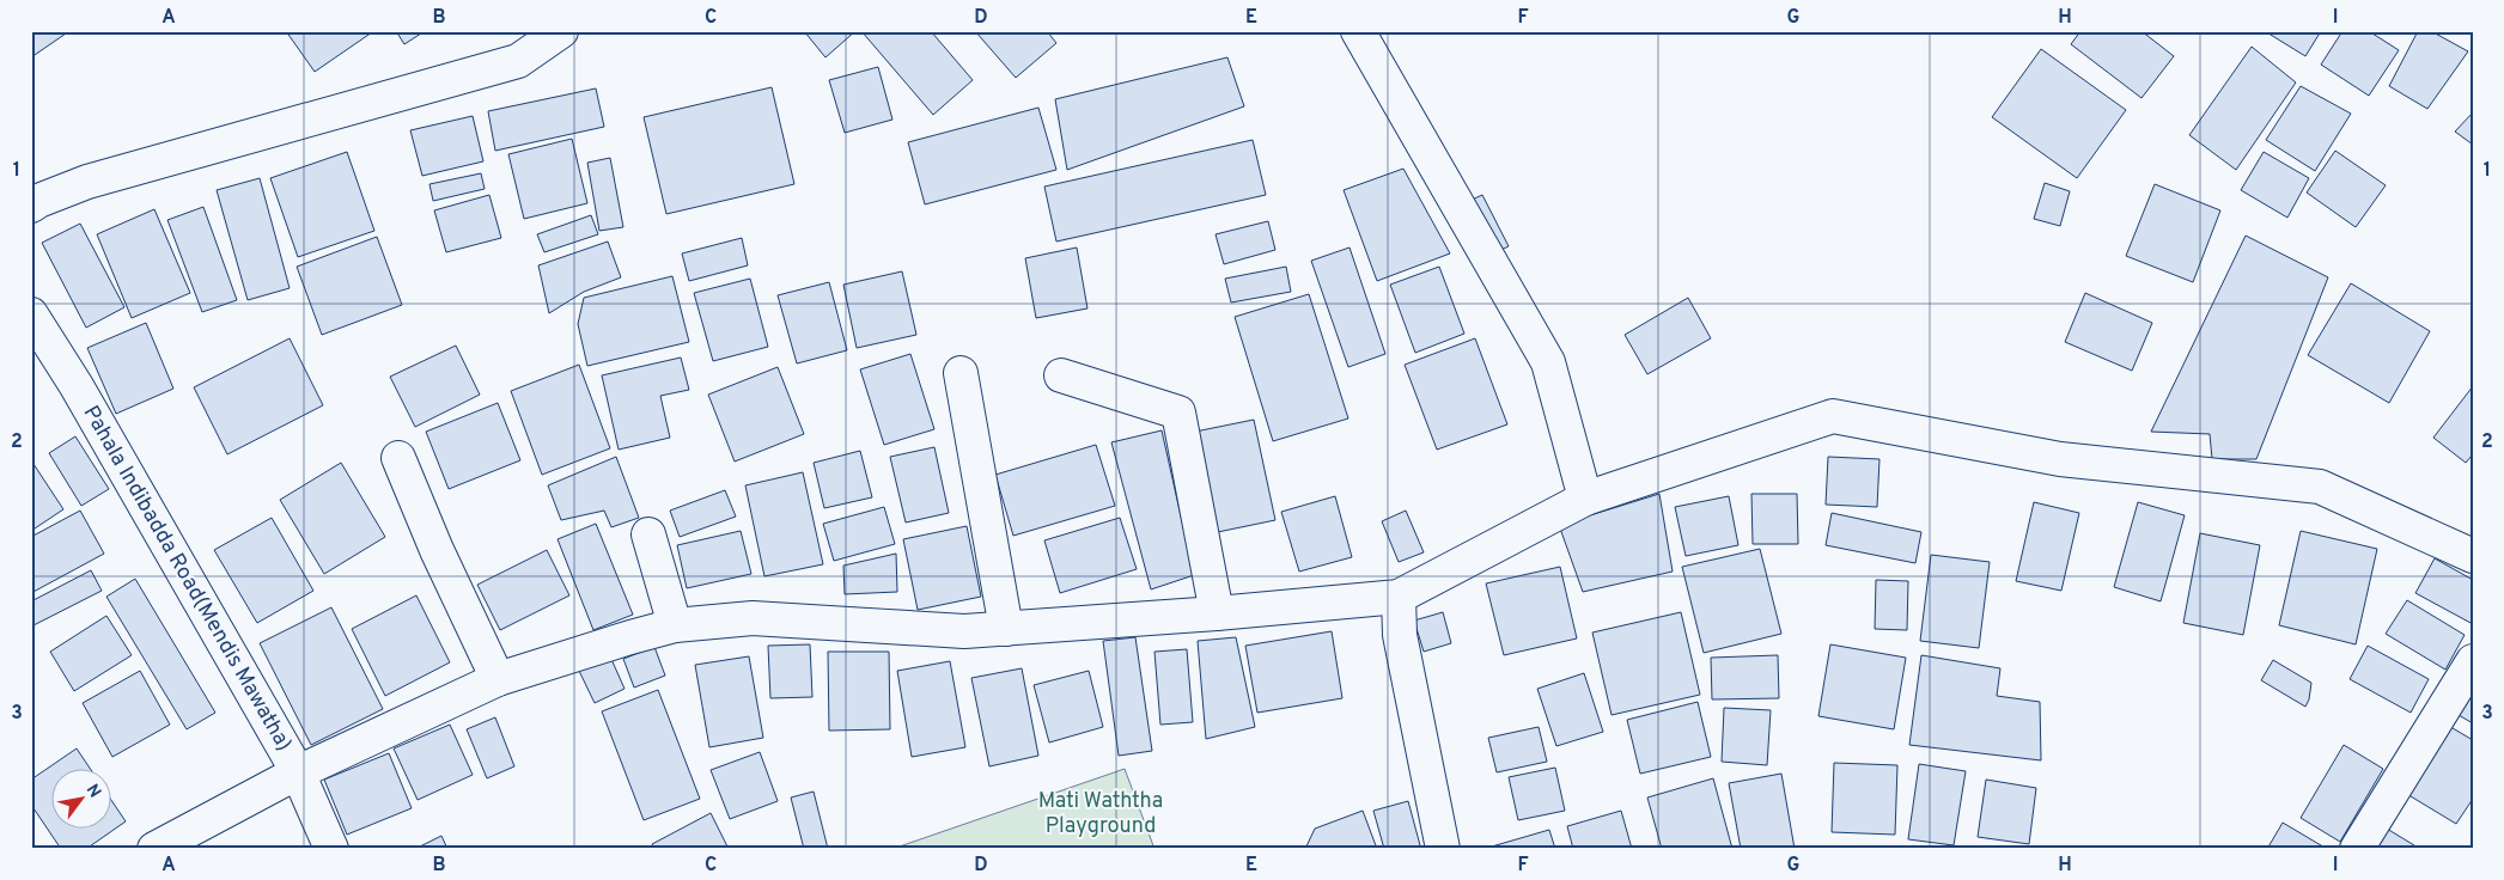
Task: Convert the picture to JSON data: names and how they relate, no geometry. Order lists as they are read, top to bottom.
{
  "streets": {
    "street": ["Pahala Indibadda Road(Mendis Mawatha)"]
  },
  "parks": ["Mati Waththa Playground"],
  "north": "top right",
  "grid": {
    "columns": [
      "A",
      "B",
      "C",
      "D",
      "E",
      "F",
      "G",
      "H",
      "I"
    ],
    "rows": ["1", "2", "3"]
  }
}
